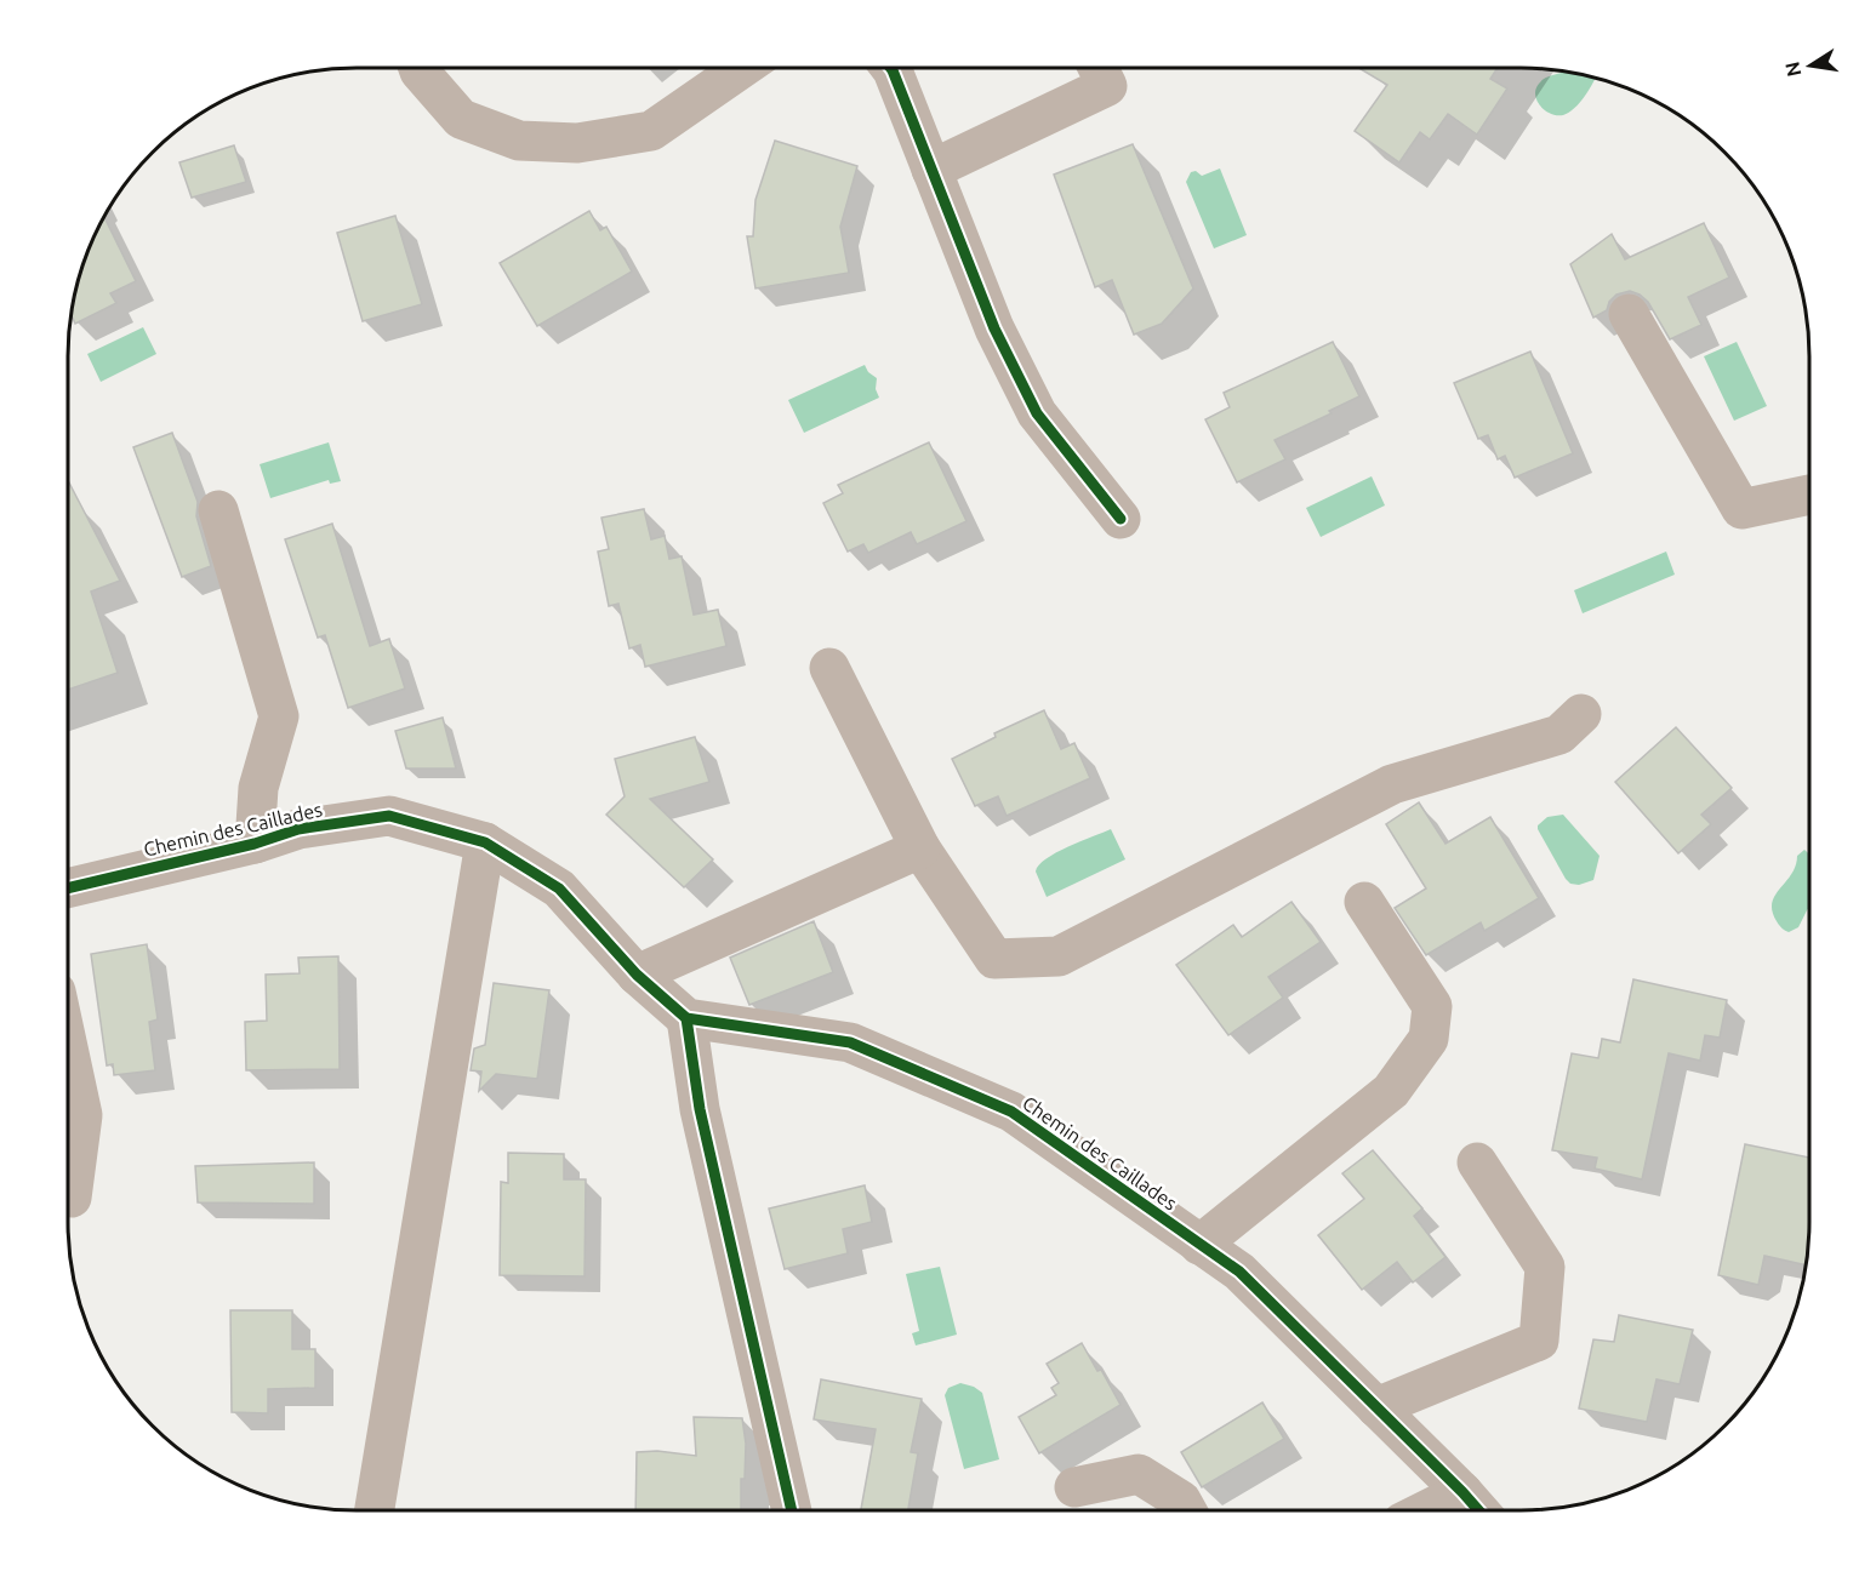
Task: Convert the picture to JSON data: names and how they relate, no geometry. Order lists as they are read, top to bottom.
{
  "streets": {
    "street": ["Chemin des Caillades"]
  },
  "north": "left"
}
